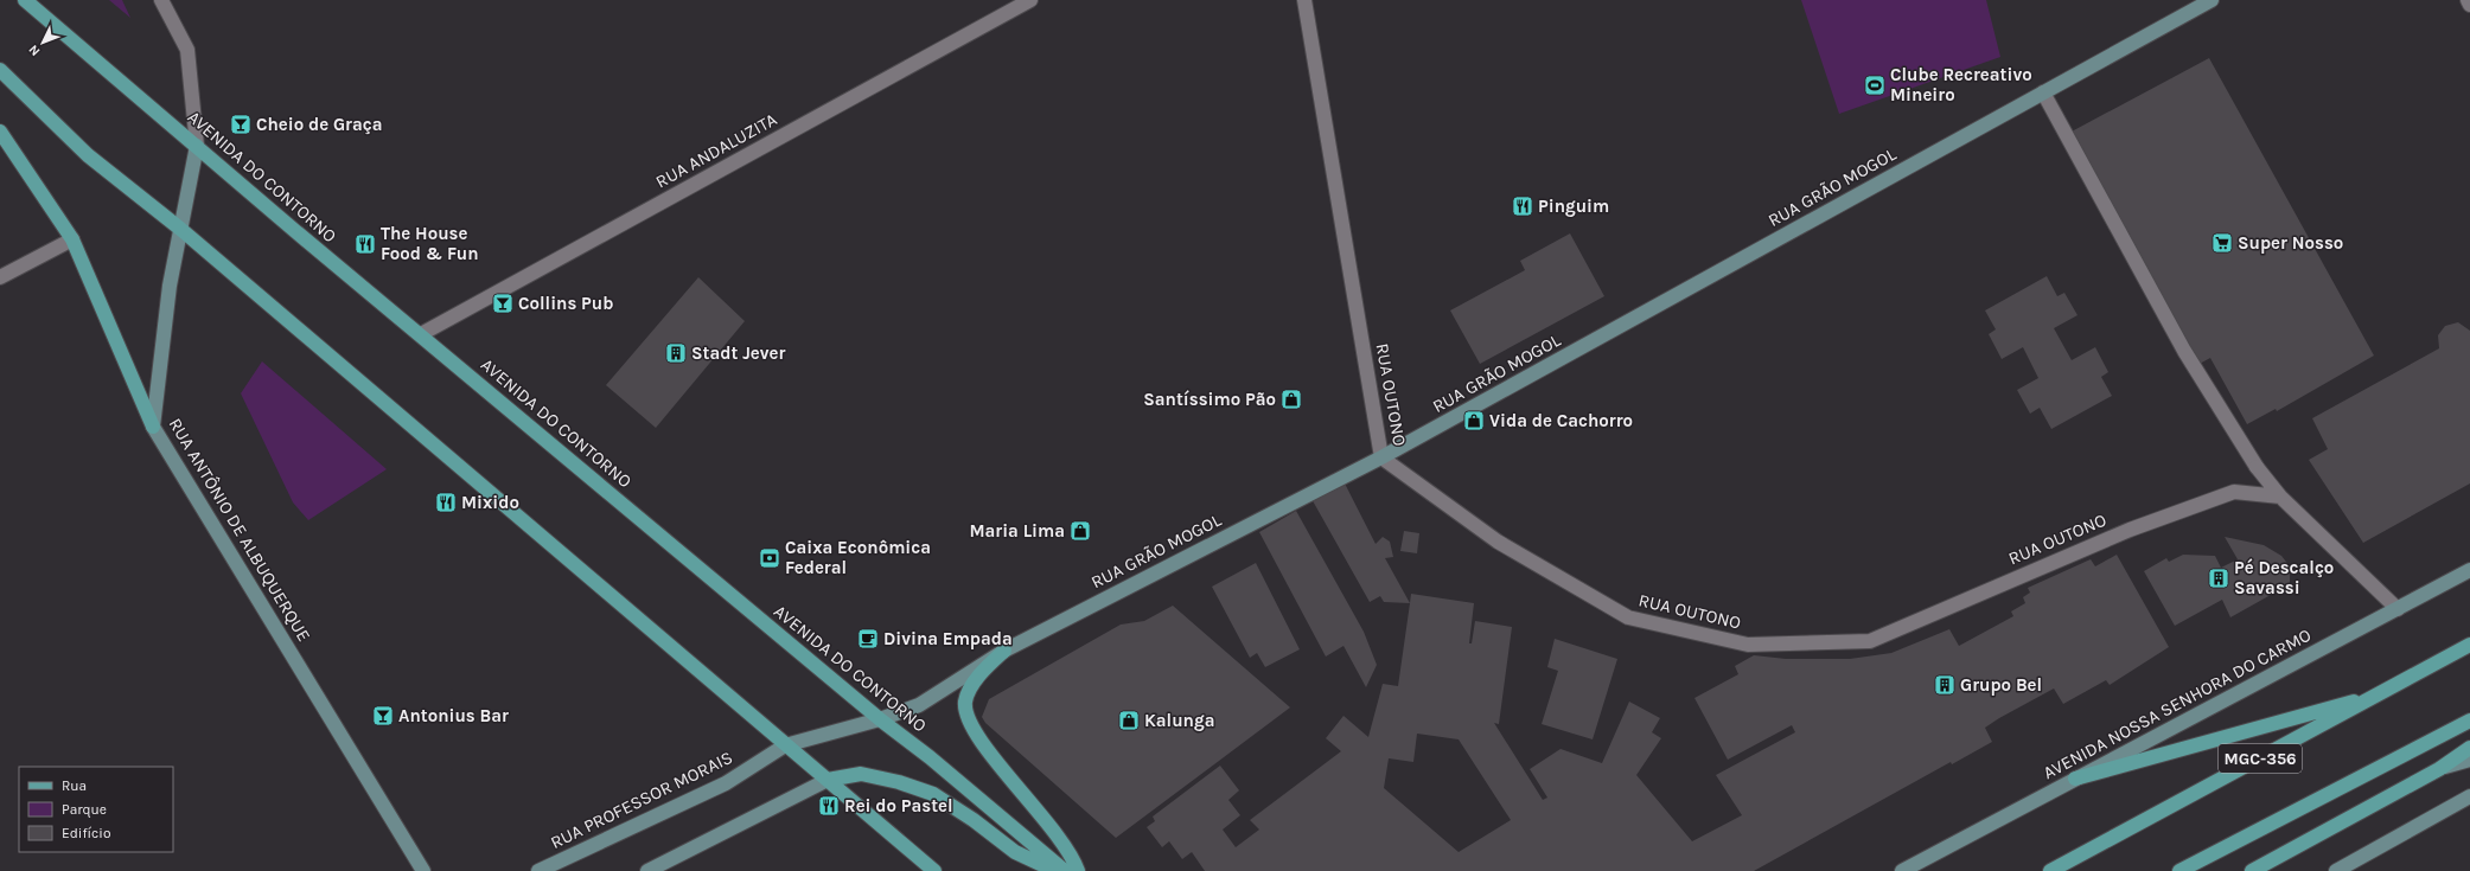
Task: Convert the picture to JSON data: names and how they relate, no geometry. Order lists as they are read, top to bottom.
{
  "streets": {
    "main road": ["AVENIDA DO CONTORNO", "MGC-356"],
    "street": [
      "RUA ANDALUZITA",
      "RUA GRÃO MOGOL",
      "RUA OUTONO",
      "RUA ANTÔNIO DE ALBUQUERQUE",
      "AVENIDA NOSSA SENHORA DO CARMO",
      "RUA PROFESSOR MORAIS"
    ]
  },
  "crossings": [
    ["RUA ANDALUZITA", "AVENIDA DO CONTORNO"],
    ["AVENIDA DO CONTORNO", "RUA GRÃO MOGOL"],
    ["AVENIDA DO CONTORNO", "RUA ANTÔNIO DE ALBUQUERQUE"],
    ["RUA GRÃO MOGOL", "RUA OUTONO"],
    ["RUA GRÃO MOGOL", "RUA PROFESSOR MORAIS"]
  ],
  "places": {
    "sports": ["Clube Recreativo Mineiro"],
    "bar": ["Cheio de Graça", "Collins Pub", "Antonius Bar"],
    "restaurant": [
      "Pinguim",
      "The House Food & Fun",
      "Mixido",
      "Rei do Pastel"
    ],
    "supermarket": ["Super Nosso"],
    "building": ["Stadt Jever", "Pé Descalço Savassi", "Grupo Bel"],
    "shop": [
      "Santíssimo Pão",
      "Vida de Cachorro",
      "Maria Lima",
      "Kalunga"
    ],
    "bank": ["Caixa Econômica Federal"],
    "cafe": ["Divina Empada"]
  },
  "legend": ["Rua", "Parque", "Edifício"],
  "north": "bottom left"
}
